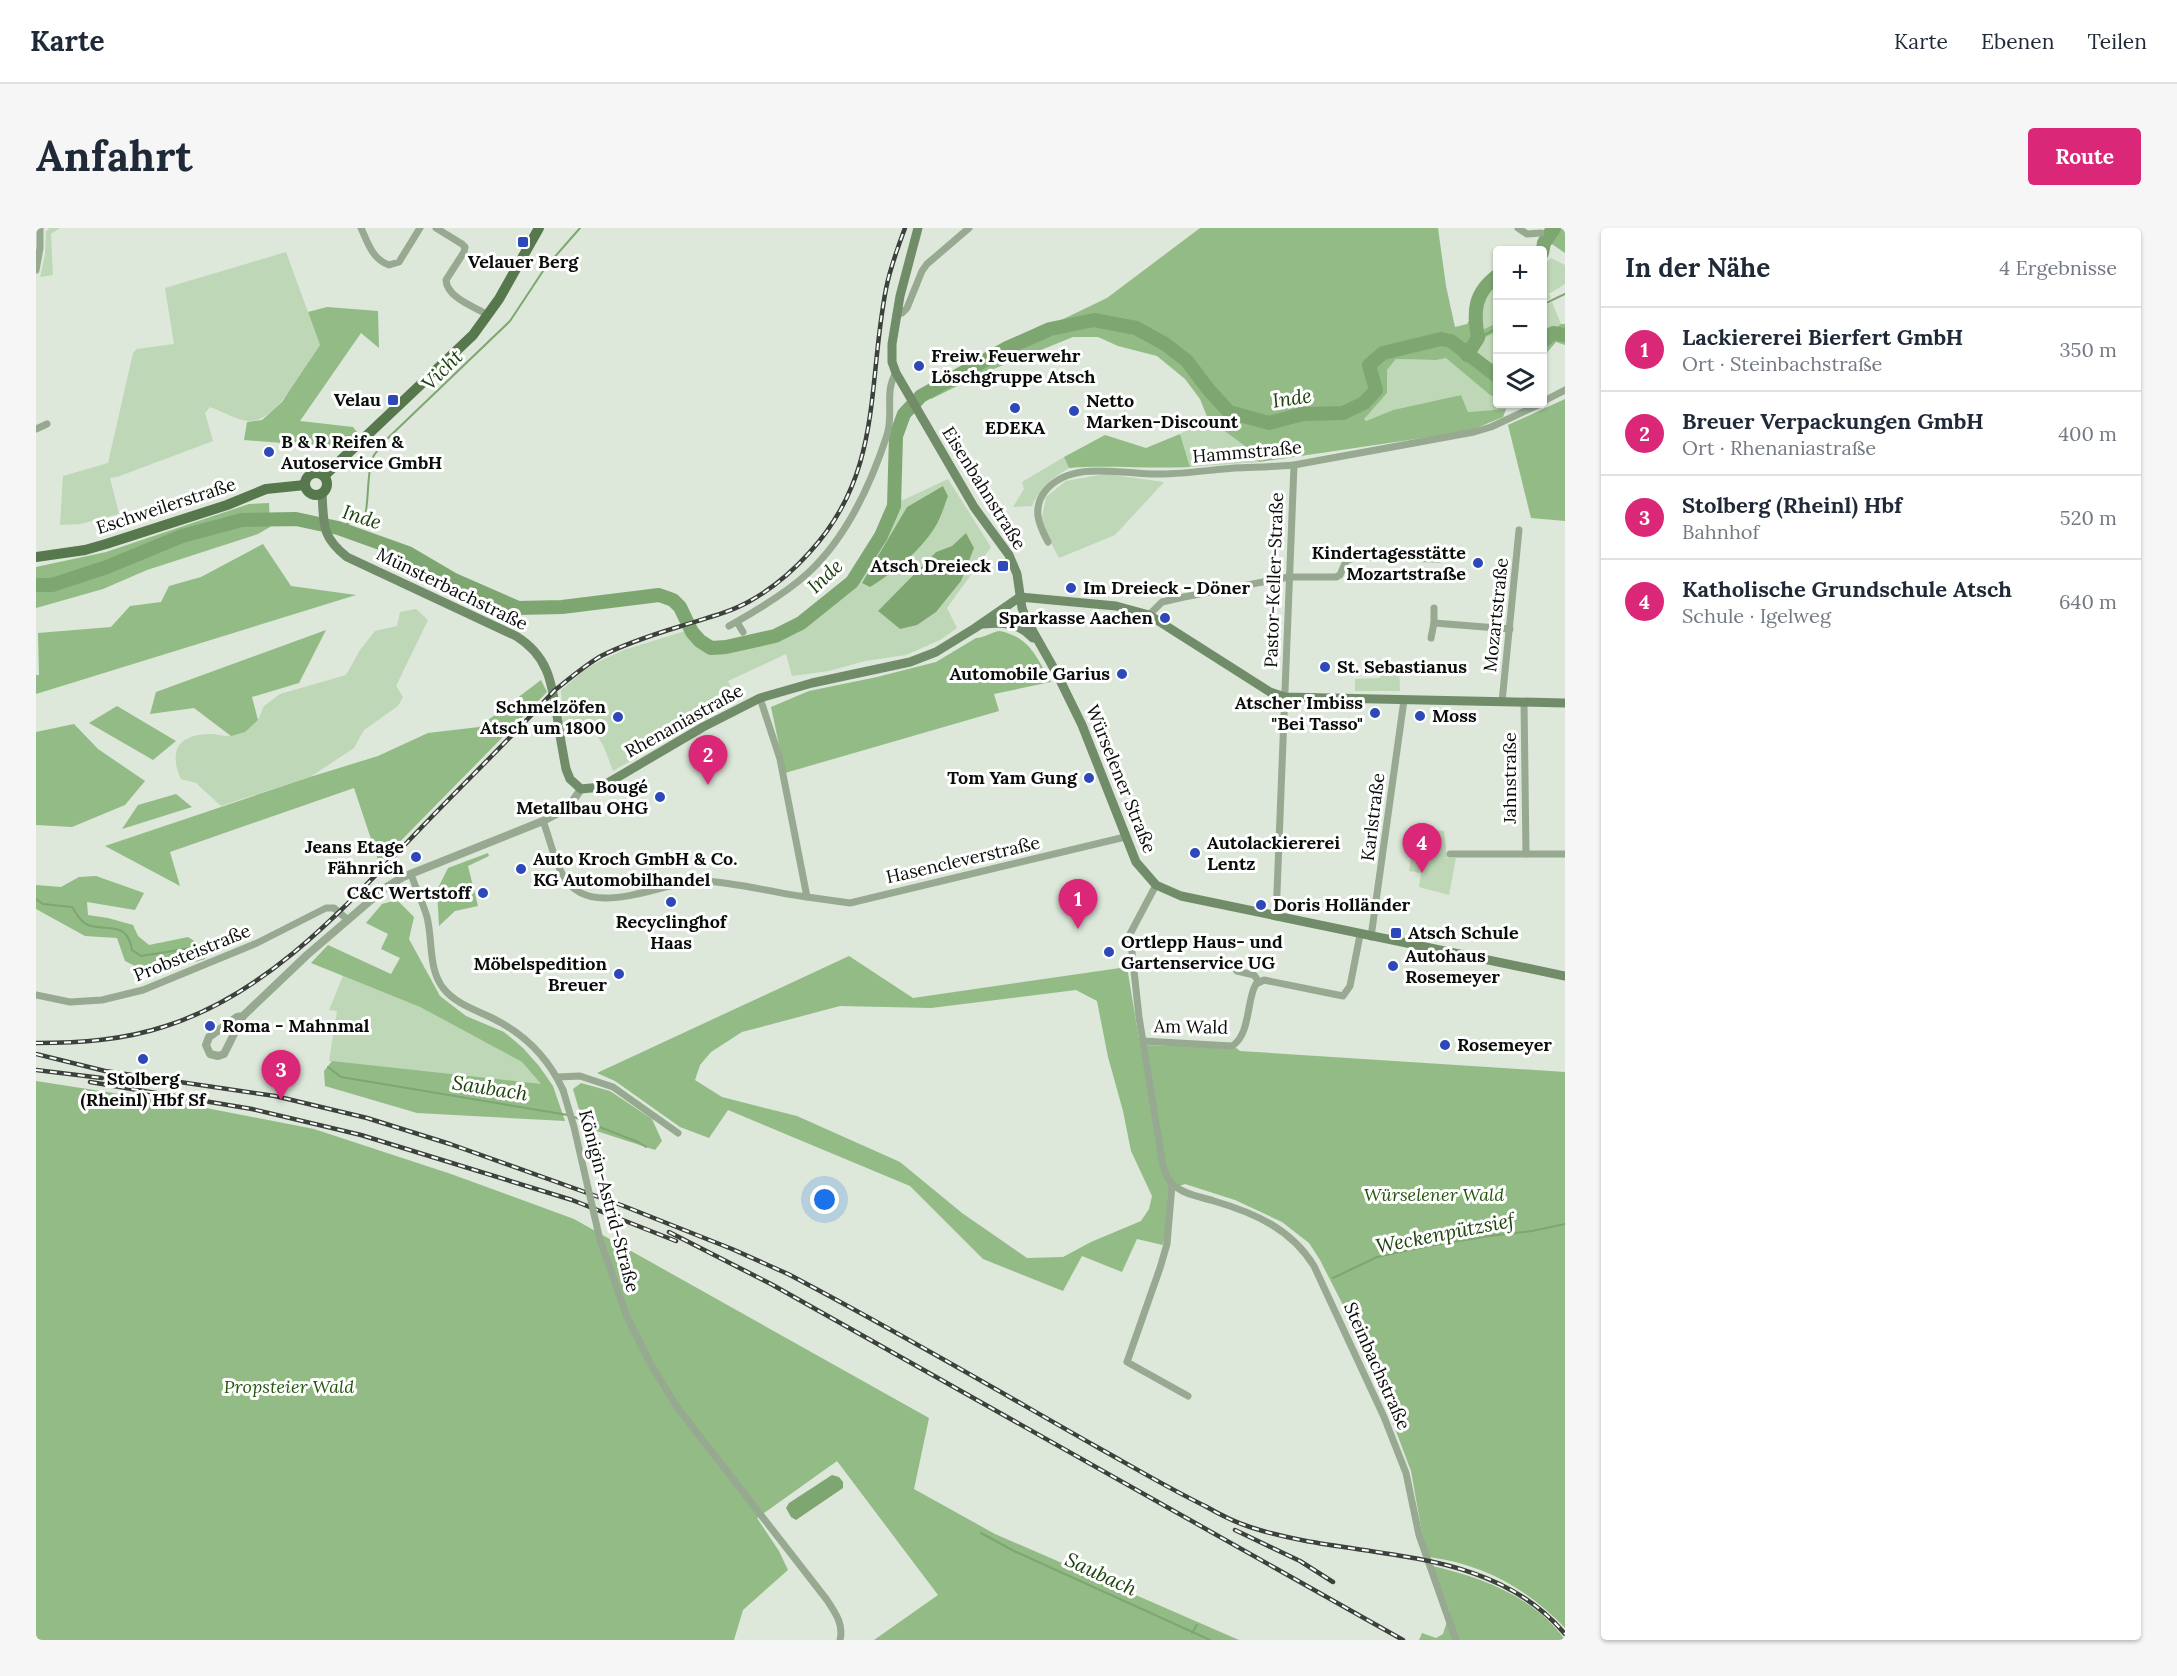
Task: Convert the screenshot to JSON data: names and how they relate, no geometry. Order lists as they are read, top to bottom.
{
  "streets": {
    "main road": [
      "Eisenbahnstraße",
      "Eschweilerstraße",
      "Münsterbachstraße",
      "Rhenaniastraße",
      "Würselener Straße"
    ],
    "street": [
      "Hammstraße",
      "Pastor-Keller-Straße",
      "Mozartstraße",
      "Jahnstraße",
      "Karlstraße",
      "Hasencleverstraße",
      "Probsteistraße",
      "Am Wald",
      "Königin-Astrid-Straße",
      "Steinbachstraße"
    ]
  },
  "crossings": [
    ["Hammstraße", "Pastor-Keller-Straße"],
    ["Eisenbahnstraße", "Rhenaniastraße"],
    ["Eisenbahnstraße", "Würselener Straße"],
    ["Eschweilerstraße", "Münsterbachstraße"],
    ["Pastor-Keller-Straße", "Würselener Straße"],
    ["Münsterbachstraße", "Rhenaniastraße"],
    ["Rhenaniastraße", "Würselener Straße"],
    ["Würselener Straße", "Karlstraße"],
    ["Würselener Straße", "Hasencleverstraße"]
  ],
  "water": [
    "Vicht",
    "Inde",
    "Saubach",
    "Weckenpützsief"
  ],
  "parks": ["Würselener Wald", "Propsteier Wald"],
  "places": {
    "transit": [
      "Velauer Berg",
      "Velau",
      "Atsch Dreieck",
      "Atsch Schule"
    ],
    "other": [
      "Freiw. Feuerwehr Löschgruppe Atsch",
      "EDEKA",
      "Netto Marken-Discount",
      "B & R Reifen & Autoservice GmbH",
      "Kindertagesstätte Mozartstraße",
      "Im Dreieck - Döner",
      "Sparkasse Aachen",
      "St. Sebastianus",
      "Automobile Garius",
      "Atscher Imbiss \"Bei Tasso\"",
      "Moss",
      "Schmelzöfen Atsch um 1800",
      "Tom Yam Gung",
      "Bougé Metallbau OHG",
      "Autolackiererei Lentz",
      "Jeans Etage Fähnrich",
      "Auto Kroch GmbH & Co. KG Automobilhandel",
      "C&C Wertstoff",
      "Recyclinghof Haas",
      "Doris Holländer",
      "Ortlepp Haus- und Gartenservice UG",
      "Autohaus Rosemeyer",
      "Möbelspedition Breuer",
      "Roma - Mahnmal",
      "Rosemeyer",
      "Stolberg (Rheinl) Hbf Sf"
    ]
  },
  "page": {
    "header": "Karte",
    "nav": ["Karte", "Ebenen", "Teilen"],
    "buttons": "Route",
    "title": "Anfahrt",
    "heading": ["In der Nähe", "4 Ergebnisse"],
    "map_buttons": ["+", "−"],
    "list": [
      {
        "mark": "1",
        "name": "Lackiererei Bierfert GmbH",
        "note": "Ort · Steinbachstraße",
        "value": "350 m"
      },
      {
        "mark": "2",
        "name": "Breuer Verpackungen GmbH",
        "note": "Ort · Rhenaniastraße",
        "value": "400 m"
      },
      {
        "mark": "3",
        "name": "Stolberg (Rheinl) Hbf",
        "note": "Bahnhof",
        "value": "520 m"
      },
      {
        "mark": "4",
        "name": "Katholische Grundschule Atsch",
        "note": "Schule · Igelweg",
        "value": "640 m"
      }
    ],
    "pins": [
      "2",
      "4",
      "1",
      "3"
    ]
  }
}
